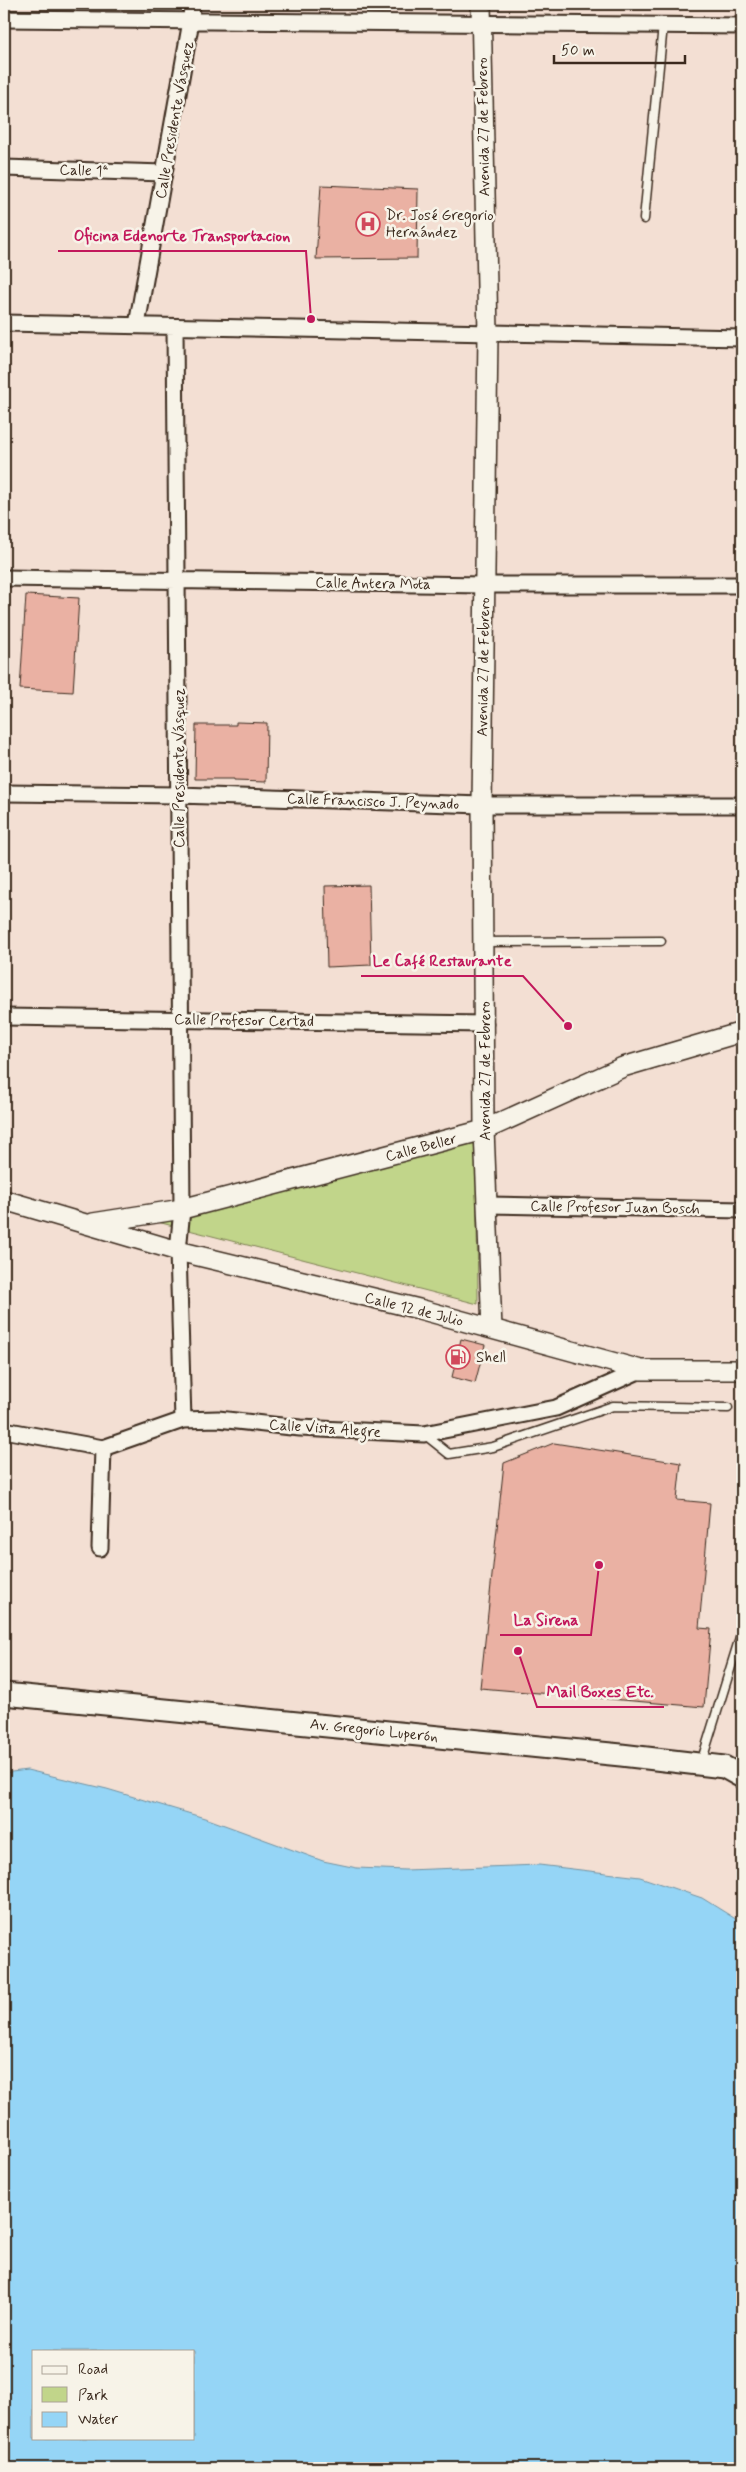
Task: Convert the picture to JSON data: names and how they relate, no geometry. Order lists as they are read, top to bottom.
{
  "streets": {
    "main road": ["Av. Gregorio Luperón"],
    "street": [
      "Calle Presidente Vásquez",
      "Avenida 27 de Febrero",
      "Calle 1ª",
      "Calle Antera Mota",
      "Calle Francisco J. Peynado",
      "Calle Profesor Certad",
      "Calle Beller",
      "Calle Profesor Juan Bosch",
      "Calle 12 de Julio",
      "Calle Vista Alegre"
    ]
  },
  "crossings": [
    ["Calle Presidente Vásquez", "Calle 1ª"],
    ["Calle Presidente Vásquez", "Calle Antera Mota"],
    ["Calle Presidente Vásquez", "Calle Francisco J. Peynado"],
    ["Calle Presidente Vásquez", "Calle Profesor Certad"],
    ["Calle Presidente Vásquez", "Calle Beller"],
    ["Calle Presidente Vásquez", "Calle 12 de Julio"],
    ["Avenida 27 de Febrero", "Calle Antera Mota"],
    ["Avenida 27 de Febrero", "Calle Francisco J. Peynado"],
    ["Avenida 27 de Febrero", "Calle Profesor Certad"],
    ["Avenida 27 de Febrero", "Calle Beller"],
    ["Avenida 27 de Febrero", "Calle Profesor Juan Bosch"],
    ["Avenida 27 de Febrero", "Calle 12 de Julio"],
    ["Calle Beller", "Calle 12 de Julio"],
    ["Calle 12 de Julio", "Calle Vista Alegre"]
  ],
  "places": {
    "hospital": ["Dr. José Gregorio Hernández"],
    "other": [
      "Oficina Edenorte Transportacion",
      "Le Café Restaurante",
      "La Sirena",
      "Mail Boxes Etc."
    ],
    "fuel station": ["Shell"]
  },
  "legend": ["Road", "Park", "Water"],
  "scale_bar": "50 m"
}
